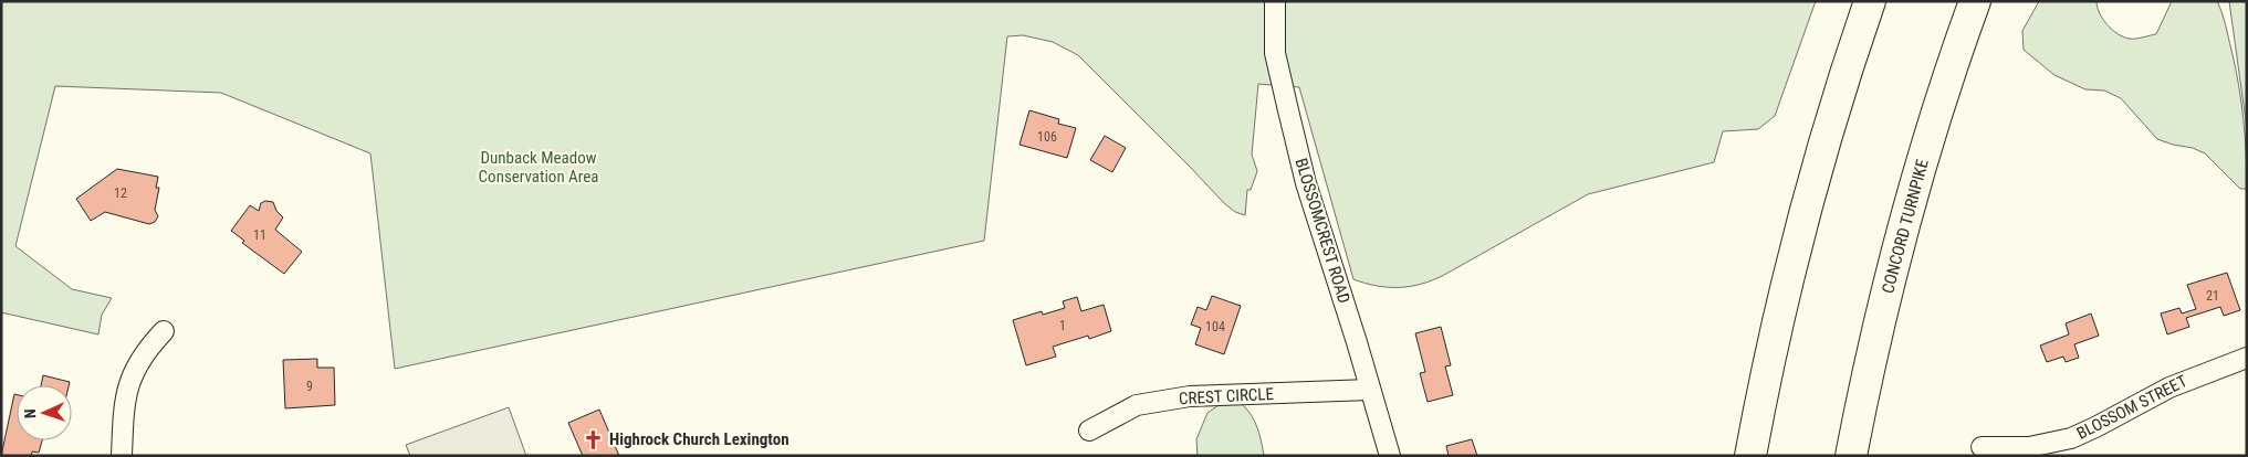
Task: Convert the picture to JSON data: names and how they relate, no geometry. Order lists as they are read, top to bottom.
{
  "streets": {
    "highway": ["CONCORD TURNPIKE"],
    "street": ["BLOSSOMCREST ROAD", "CREST CIRCLE", "BLOSSOM STREET"]
  },
  "crossings": [
    ["BLOSSOMCREST ROAD", "CREST CIRCLE"]
  ],
  "parks": ["Dunback Meadow Conservation Area"],
  "places": {
    "church": ["Highrock Church Lexington"]
  },
  "house_numbers": [
    "106",
    "12",
    "11",
    "21",
    "1",
    "104",
    "9"
  ],
  "north": "left"
}
